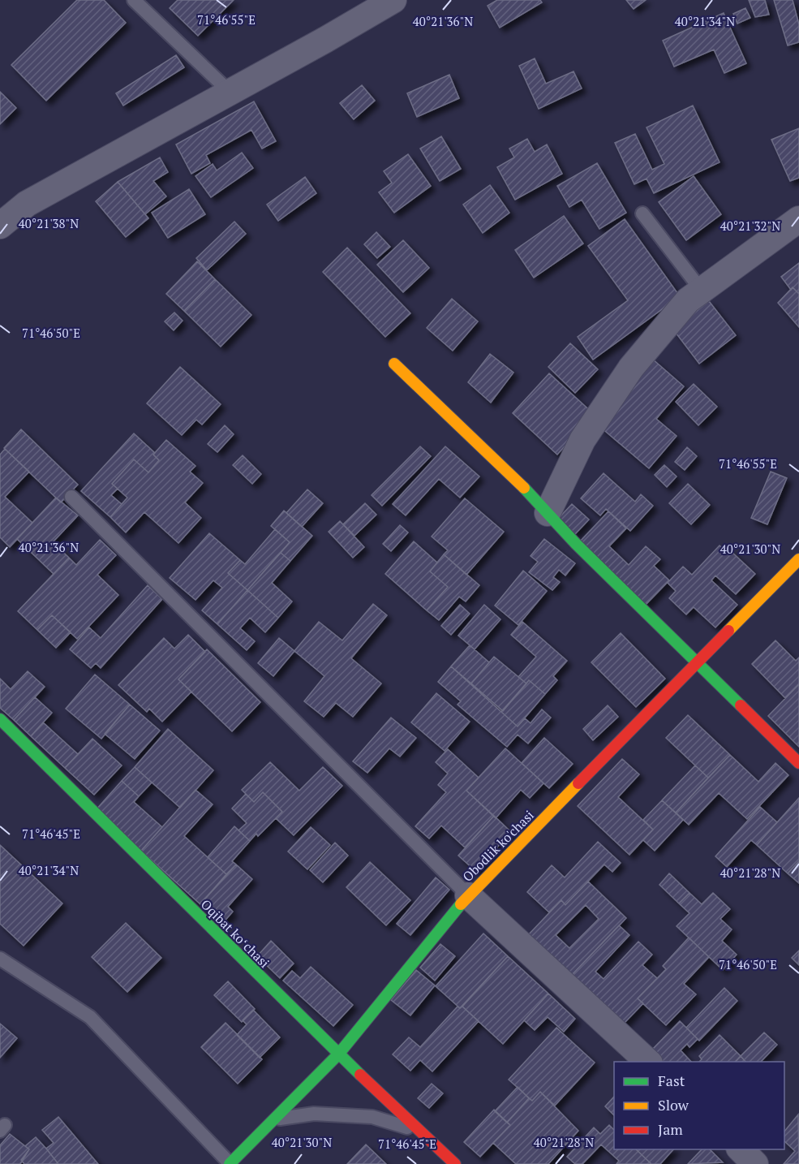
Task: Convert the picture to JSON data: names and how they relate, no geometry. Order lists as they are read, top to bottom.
{
  "streets": {
    "street": ["Obodlik ko'chasi", "Oqibat koʻchasi"]
  },
  "crossings": [
    ["Obodlik ko'chasi", "Oqibat koʻchasi"]
  ],
  "legend": ["Fast", "Slow", "Jam"],
  "coordinates": [
    "71°46'55\"E",
    "40°21'36\"N",
    "40°21'34\"N",
    "40°21'38\"N",
    "40°21'32\"N",
    "71°46'50\"E",
    "40°21'30\"N",
    "71°46'45\"E",
    "40°21'28\"N"
  ]
}
